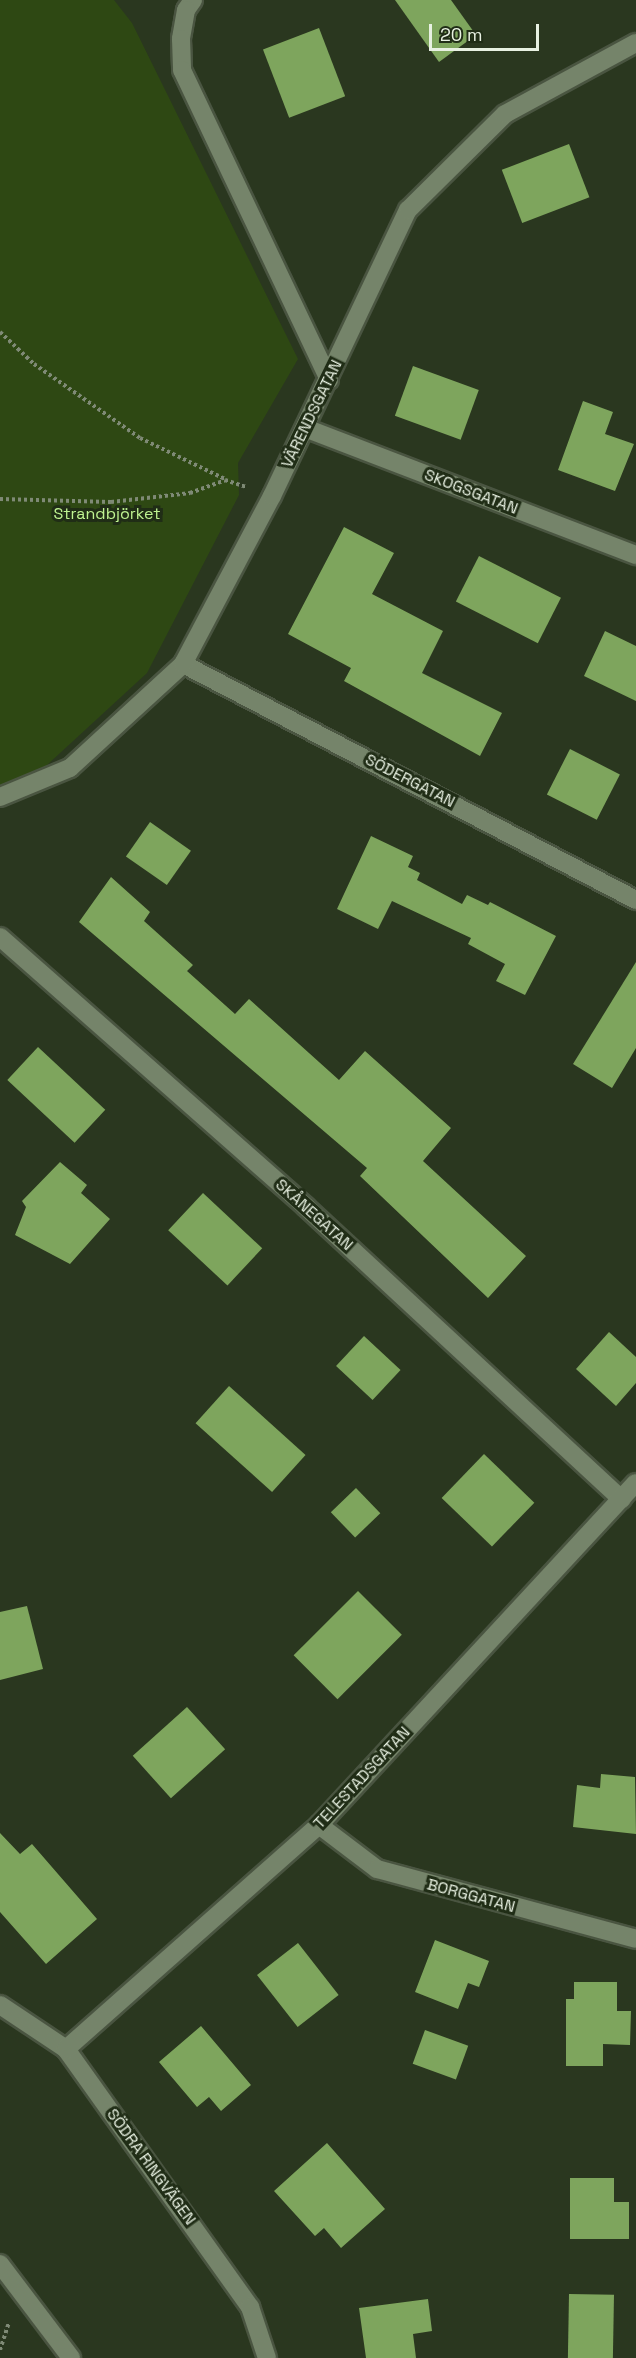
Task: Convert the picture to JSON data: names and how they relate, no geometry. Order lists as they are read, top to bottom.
{
  "streets": {
    "street": [
      "VÄRENDSGATAN",
      "SKOGSGATAN",
      "SÖDERGATAN",
      "SKÅNEGATAN",
      "TELESTADSGATAN",
      "BORGGATAN",
      "SÖDRA RINGVÄGEN"
    ]
  },
  "crossings": [
    ["VÄRENDSGATAN", "SKOGSGATAN"],
    ["VÄRENDSGATAN", "SÖDERGATAN"],
    ["SKÅNEGATAN", "TELESTADSGATAN"],
    ["TELESTADSGATAN", "BORGGATAN"],
    ["TELESTADSGATAN", "SÖDRA RINGVÄGEN"]
  ],
  "parks": ["Strandbjörket"],
  "scale_bar": "20 m"
}
